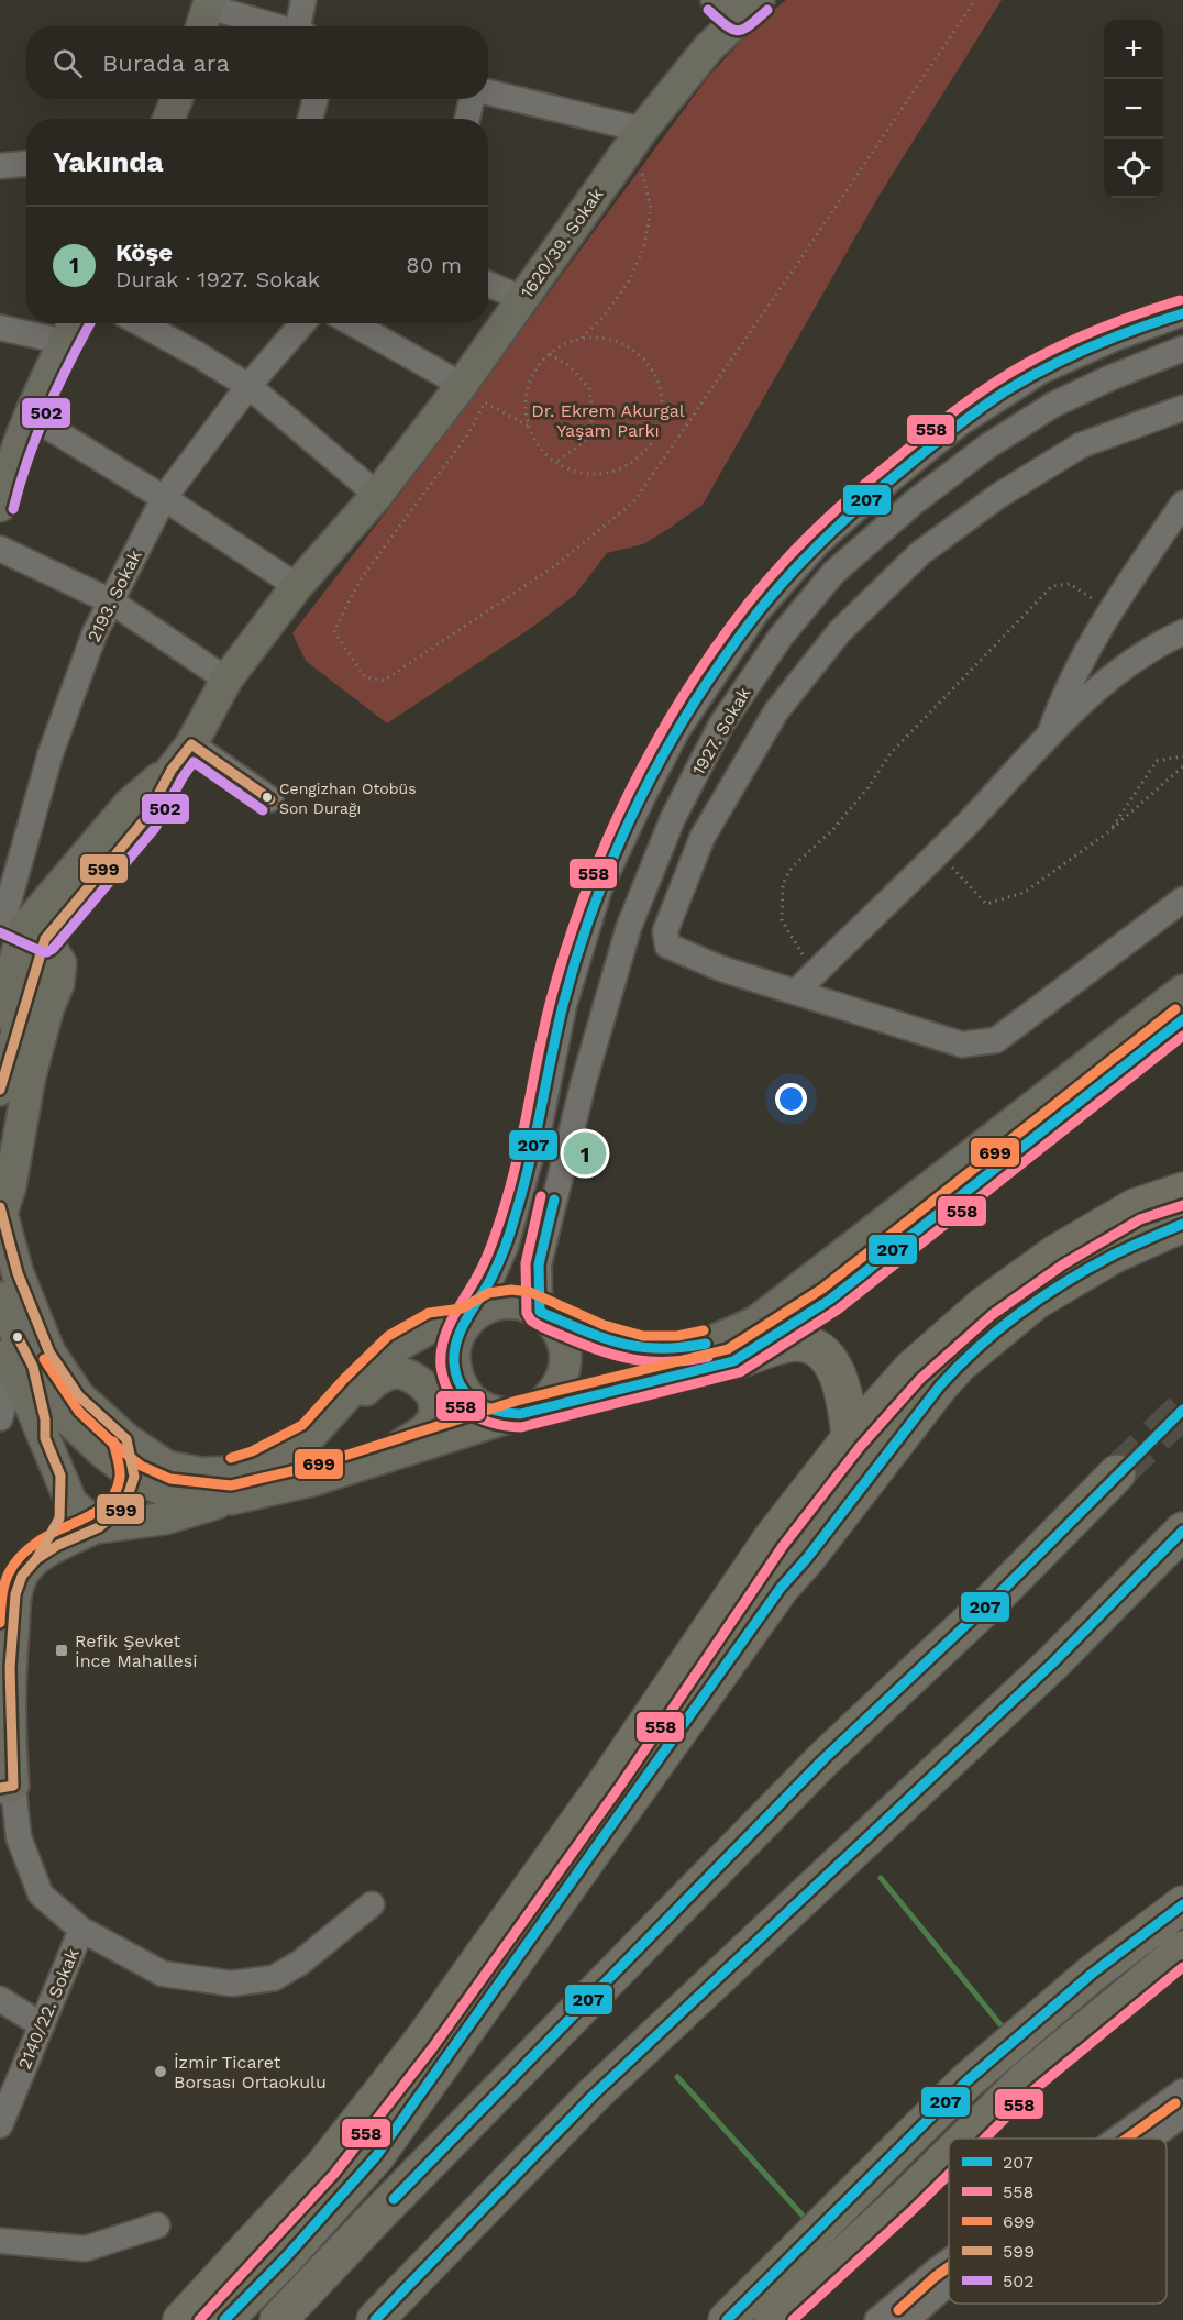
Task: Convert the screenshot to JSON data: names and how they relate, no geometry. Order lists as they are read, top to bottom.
{
  "streets": {
    "main road": ["1620/39. Sokak"],
    "street": ["2193. Sokak", "1927. Sokak", "2140/22. Sokak"]
  },
  "crossings": [
    ["1620/39. Sokak", "2193. Sokak"]
  ],
  "parks": ["Dr. Ekrem Akurgal Yaşam Parkı"],
  "places": {
    "other": ["Cengizhan Otobüs Son Durağı", "İzmir Ticaret Borsası Ortaokulu"],
    "transit": ["Refik Şevket İnce Mahallesi"]
  },
  "lines": [
    "transit line 502",
    "transit line 558",
    "transit line 207",
    "transit line 599",
    "transit line 699"
  ],
  "legend": [
    "207",
    "558",
    "699",
    "599",
    "502"
  ],
  "page": {
    "map_buttons": ["+", "−"],
    "search": "Burada ara",
    "heading": "Yakında",
    "list": [
      {
        "mark": "1",
        "name": "Köşe",
        "note": "Durak · 1927. Sokak",
        "value": "80 m"
      }
    ],
    "pins": "1"
  }
}
